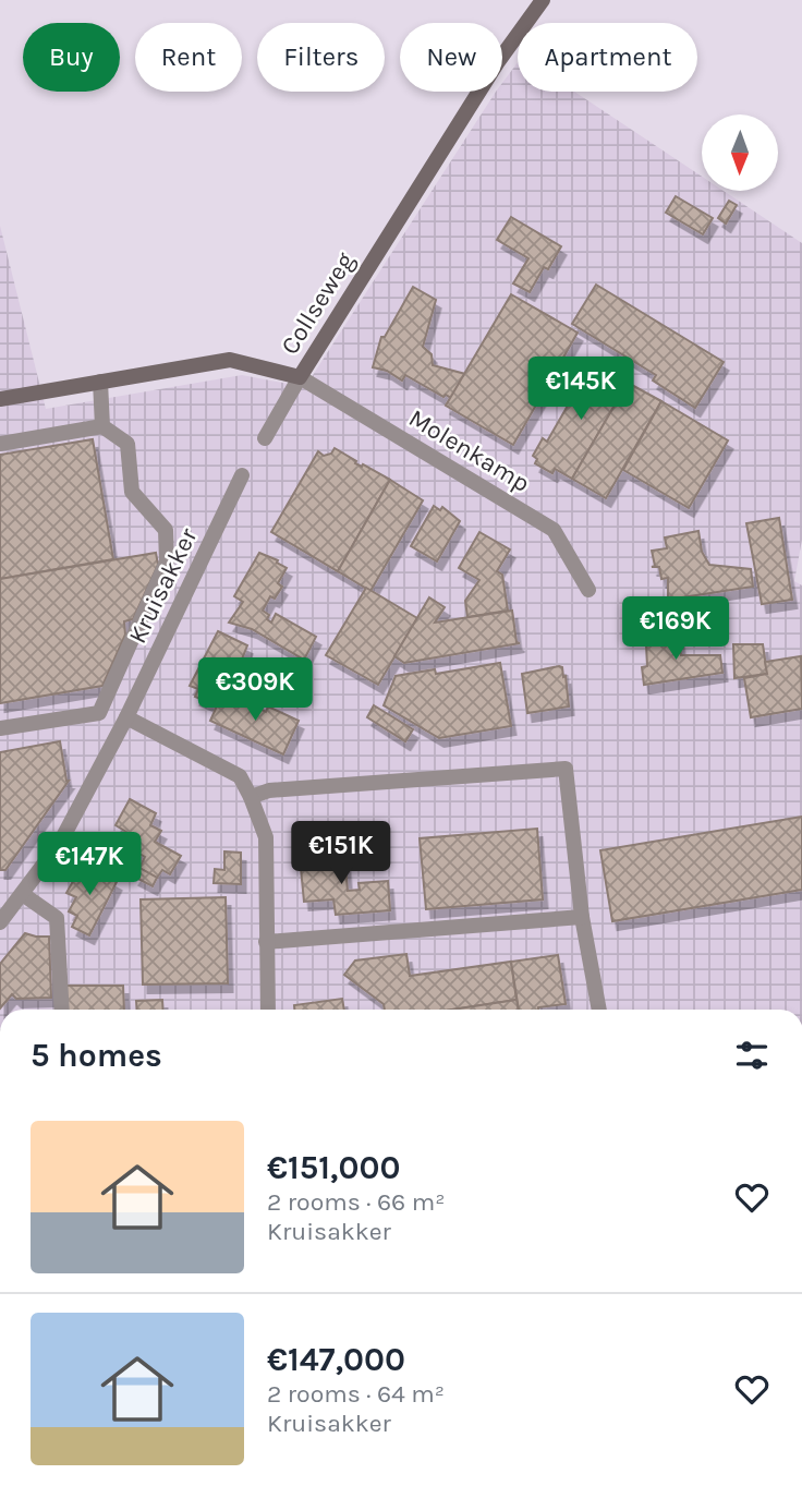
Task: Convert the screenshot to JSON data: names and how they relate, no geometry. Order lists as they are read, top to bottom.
{
  "streets": {
    "street": ["Collseweg", "Molenkamp", "Kruisakker"]
  },
  "crossings": [
    ["Collseweg", "Molenkamp"]
  ],
  "north": "bottom",
  "page": {
    "chip": [
      "Buy",
      "Rent",
      "Filters",
      "New",
      "Apartment"
    ],
    "price": [
      "€145K",
      "€169K",
      "€309K",
      "€151K",
      "€147K"
    ],
    "heading": "5 homes",
    "list": [
      {
        "name": "€151,000",
        "note": "2 rooms · 66 m² · Kruisakker"
      },
      {
        "name": "€147,000",
        "note": "2 rooms · 64 m² · Kruisakker"
      }
    ]
  }
}
